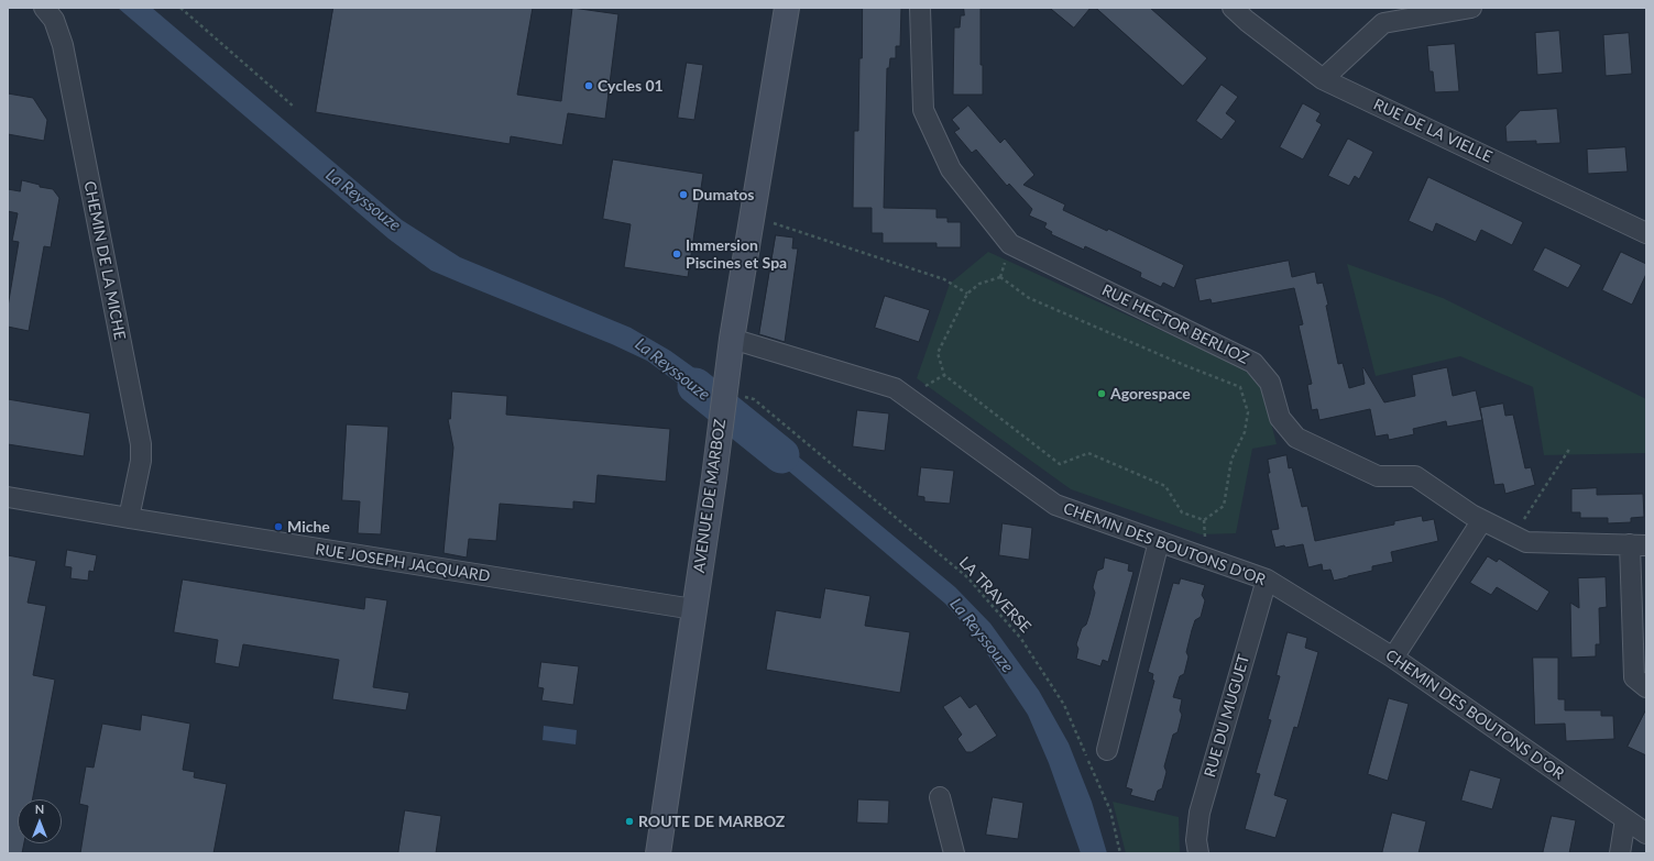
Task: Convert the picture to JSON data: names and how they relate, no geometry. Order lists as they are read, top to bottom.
{
  "streets": {
    "main road": ["AVENUE DE MARBOZ"],
    "street": [
      "RUE DE LA VIELLE",
      "CHEMIN DE LA MICHE",
      "RUE HECTOR BERLIOZ",
      "CHEMIN DES BOUTONS D'OR",
      "RUE JOSEPH JACQUARD",
      "RUE DU MUGUET"
    ],
    "path": ["LA TRAVERSE"]
  },
  "crossings": [
    ["CHEMIN DE LA MICHE", "RUE JOSEPH JACQUARD"],
    ["AVENUE DE MARBOZ", "CHEMIN DES BOUTONS D'OR"],
    ["AVENUE DE MARBOZ", "RUE JOSEPH JACQUARD"],
    ["CHEMIN DES BOUTONS D'OR", "RUE DU MUGUET"]
  ],
  "water": ["La Reyssouze"],
  "places": [
    "Cycles 01",
    "Dumatos",
    "Immersion Piscines et Spa",
    "Agorespace",
    "Miche",
    "ROUTE DE MARBOZ"
  ],
  "north": "top"
}
